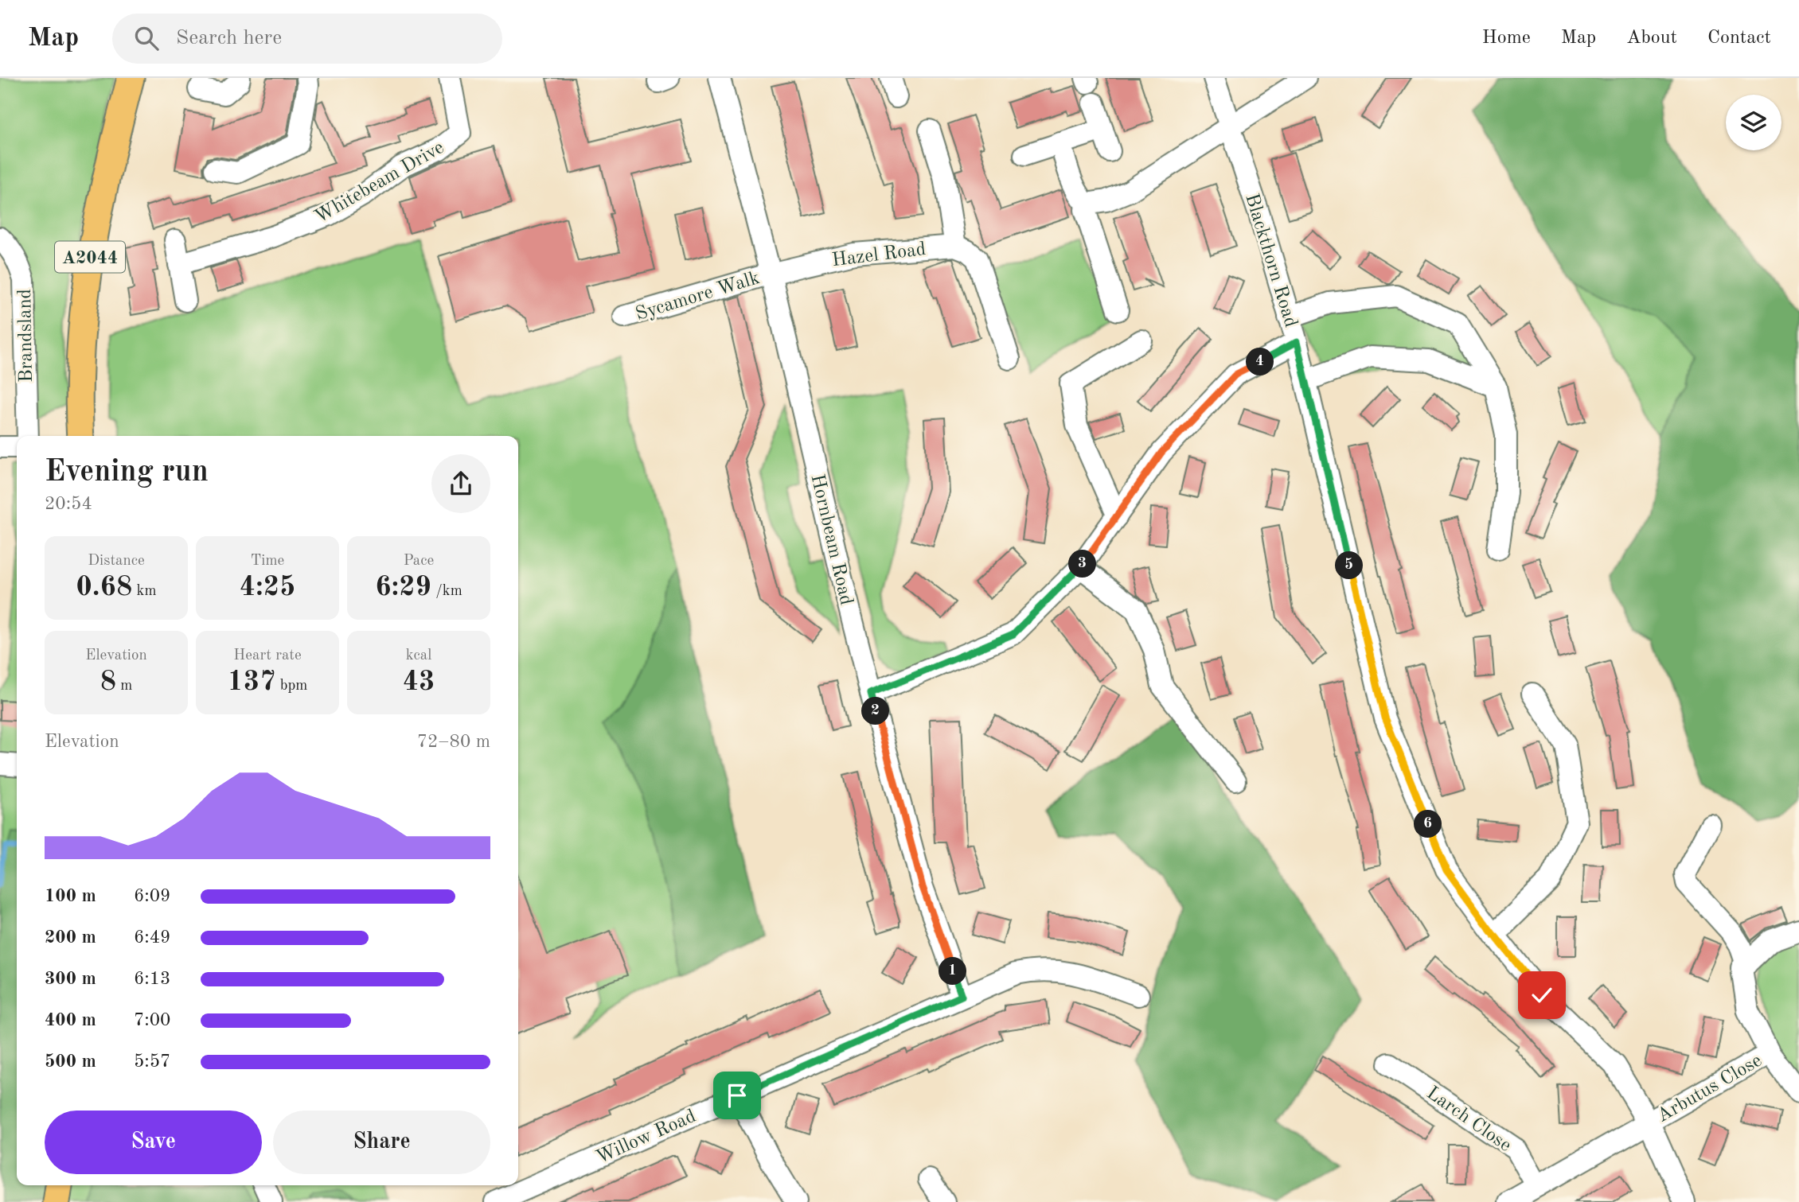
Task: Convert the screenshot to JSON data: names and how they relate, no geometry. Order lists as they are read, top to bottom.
{
  "streets": {
    "main road": ["A2044"],
    "street": [
      "Whitebeam Drive",
      "Hazel Road",
      "Blackthorn Road",
      "Sycamore Walk",
      "Brandsland",
      "Hornbeam Road",
      "Arbutus Close",
      "Larch Close",
      "Willow Road"
    ]
  },
  "crossings": [
    ["Hazel Road", "Sycamore Walk"],
    ["Hazel Road", "Hornbeam Road"],
    ["Blackthorn Road", "Arbutus Close"],
    ["Sycamore Walk", "Hornbeam Road"],
    ["Hornbeam Road", "Willow Road"],
    ["Arbutus Close", "Larch Close"]
  ],
  "page": {
    "header": "Map",
    "search": "Search here",
    "nav": [
      "Home",
      "Map",
      "About",
      "Contact"
    ],
    "pins": [
      "4",
      "3",
      "5",
      "2",
      "6",
      "1"
    ],
    "heading": ["Evening run", "20:54"],
    "stats": [
      ["Distance", "0.68 km"],
      ["Time", "4:25"],
      ["Pace", "6:29 /km"],
      ["Elevation", "8 m"],
      ["Heart rate", "137 bpm"],
      ["kcal", "43"]
    ],
    "chart": ["Elevation", "72–80 m"],
    "list": [
      {
        "name": "100 m",
        "note": "6:09"
      },
      {
        "name": "200 m",
        "note": "6:49"
      },
      {
        "name": "300 m",
        "note": "6:13"
      },
      {
        "name": "400 m",
        "note": "7:00"
      },
      {
        "name": "500 m",
        "note": "5:57"
      }
    ],
    "buttons": ["Save", "Share"]
  }
}
